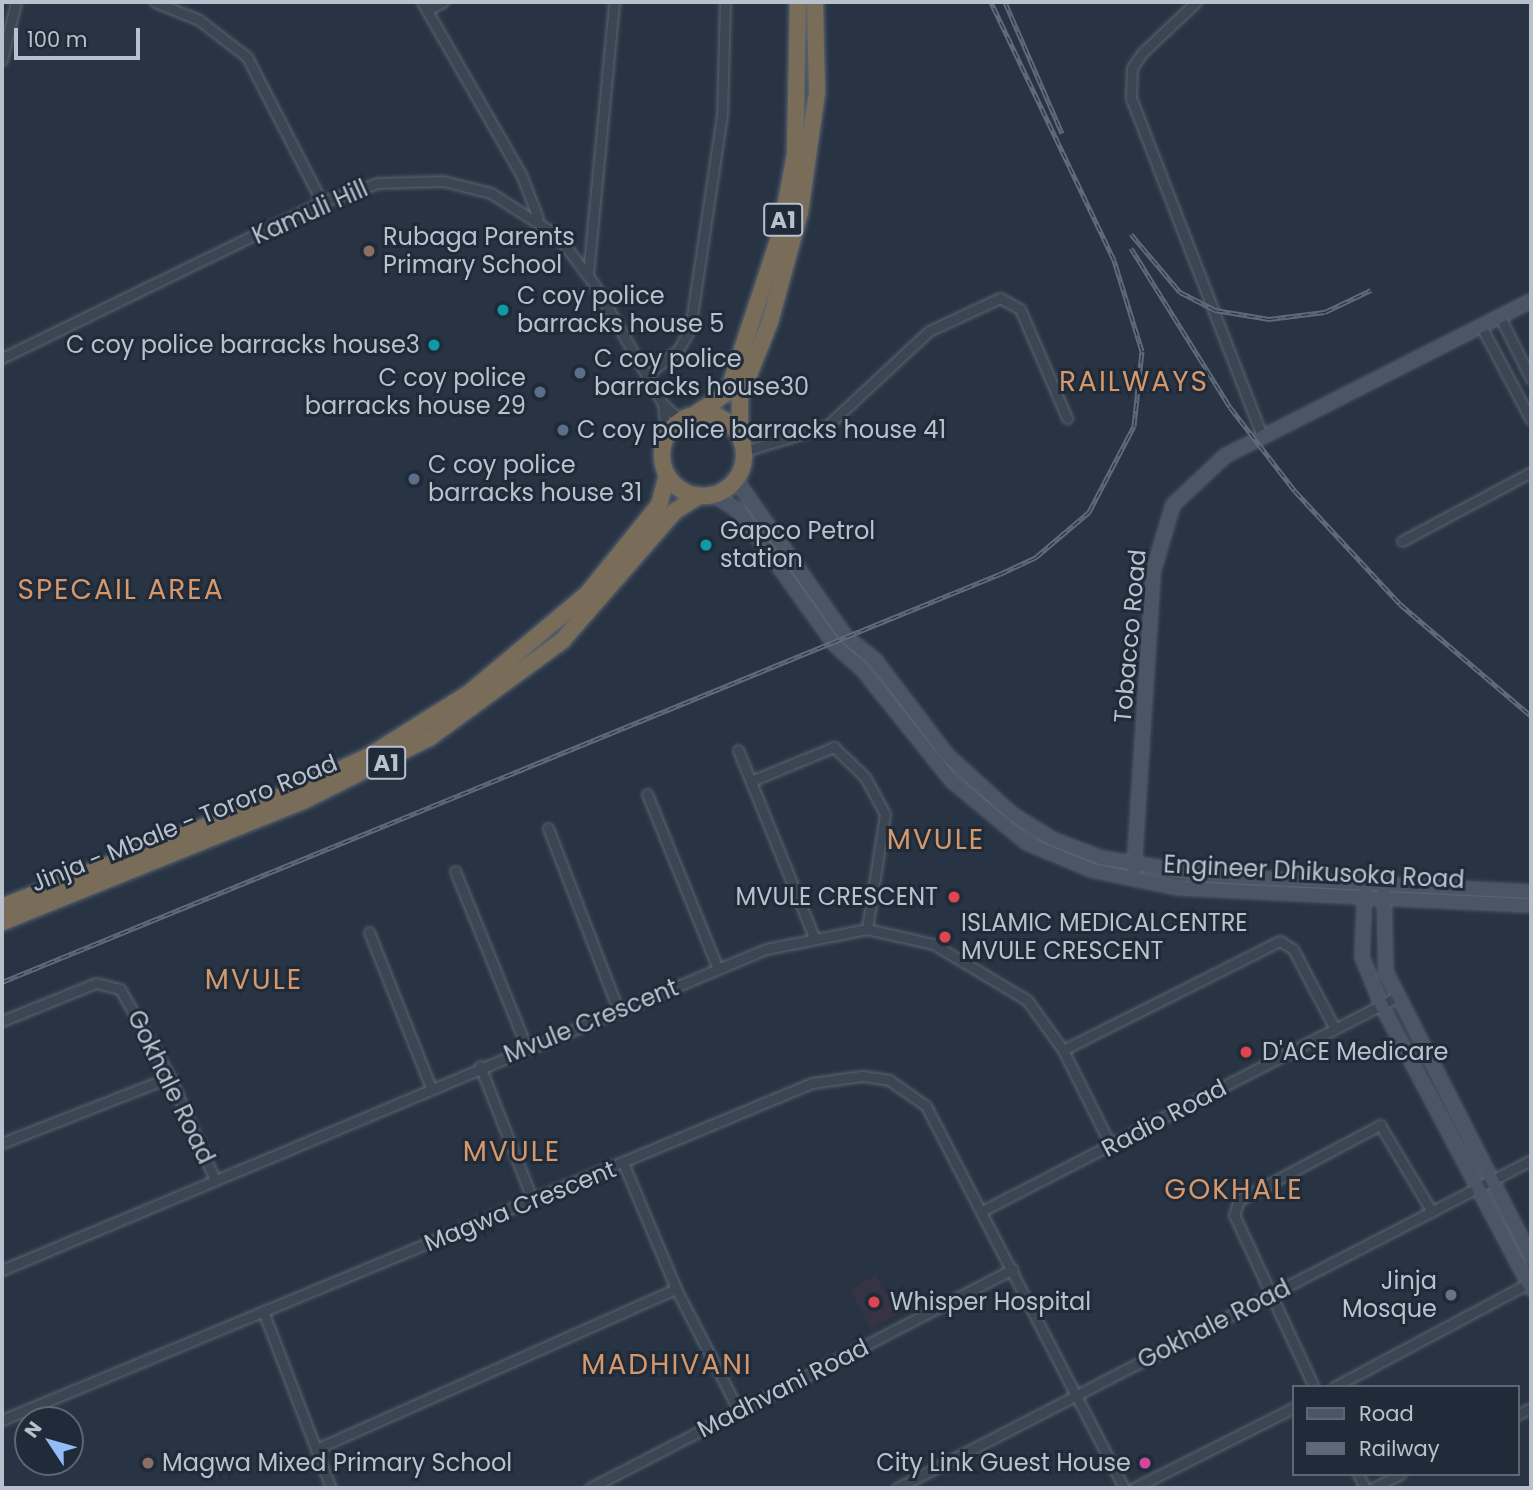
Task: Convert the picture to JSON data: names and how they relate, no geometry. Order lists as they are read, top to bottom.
{
  "streets": {
    "highway": ["A1", "Jinja - Mbale - Tororo Road"],
    "street": [
      "Kamuli Hill",
      "Tobacco Road",
      "Engineer Dhikusoka Road",
      "Mvule Crescent",
      "Gokhale Road",
      "Radio Road",
      "Magwa Crescent",
      "Madhvani Road"
    ]
  },
  "crossings": [
    ["Kamuli Hill", "A1"],
    ["Kamuli Hill", "Jinja - Mbale - Tororo Road"],
    ["Kamuli Hill", "Engineer Dhikusoka Road"],
    ["A1", "Jinja - Mbale - Tororo Road"],
    ["A1", "Engineer Dhikusoka Road"],
    ["Tobacco Road", "Engineer Dhikusoka Road"],
    ["Jinja - Mbale - Tororo Road", "Engineer Dhikusoka Road"],
    ["Mvule Crescent", "Gokhale Road"],
    ["Mvule Crescent", "Radio Road"],
    ["Gokhale Road", "Magwa Crescent"],
    ["Radio Road", "Magwa Crescent"],
    ["Magwa Crescent", "Madhvani Road"]
  ],
  "districts": [
    "RAILWAYS",
    "SPECAIL AREA",
    "MVULE",
    "MVULE",
    "MVULE",
    "GOKHALE",
    "MADHIVANI"
  ],
  "places": [
    "Rubaga Parents Primary School",
    "C coy police barracks house 5",
    "C coy police barracks house3",
    "C coy police barracks house30",
    "C coy police barracks house 29",
    "C coy police barracks house 41",
    "C coy police barracks house 31",
    "Gapco Petrol station",
    "MVULE CRESCENT",
    "ISLAMIC MEDICALCENTRE MVULE CRESCENT",
    "D'ACE Medicare",
    "Jinja Mosque",
    "Whisper Hospital",
    "Magwa Mixed Primary School",
    "City Link Guest House"
  ],
  "legend": ["Road", "Railway"],
  "scale_bar": "100 m",
  "north": "top left"
}
